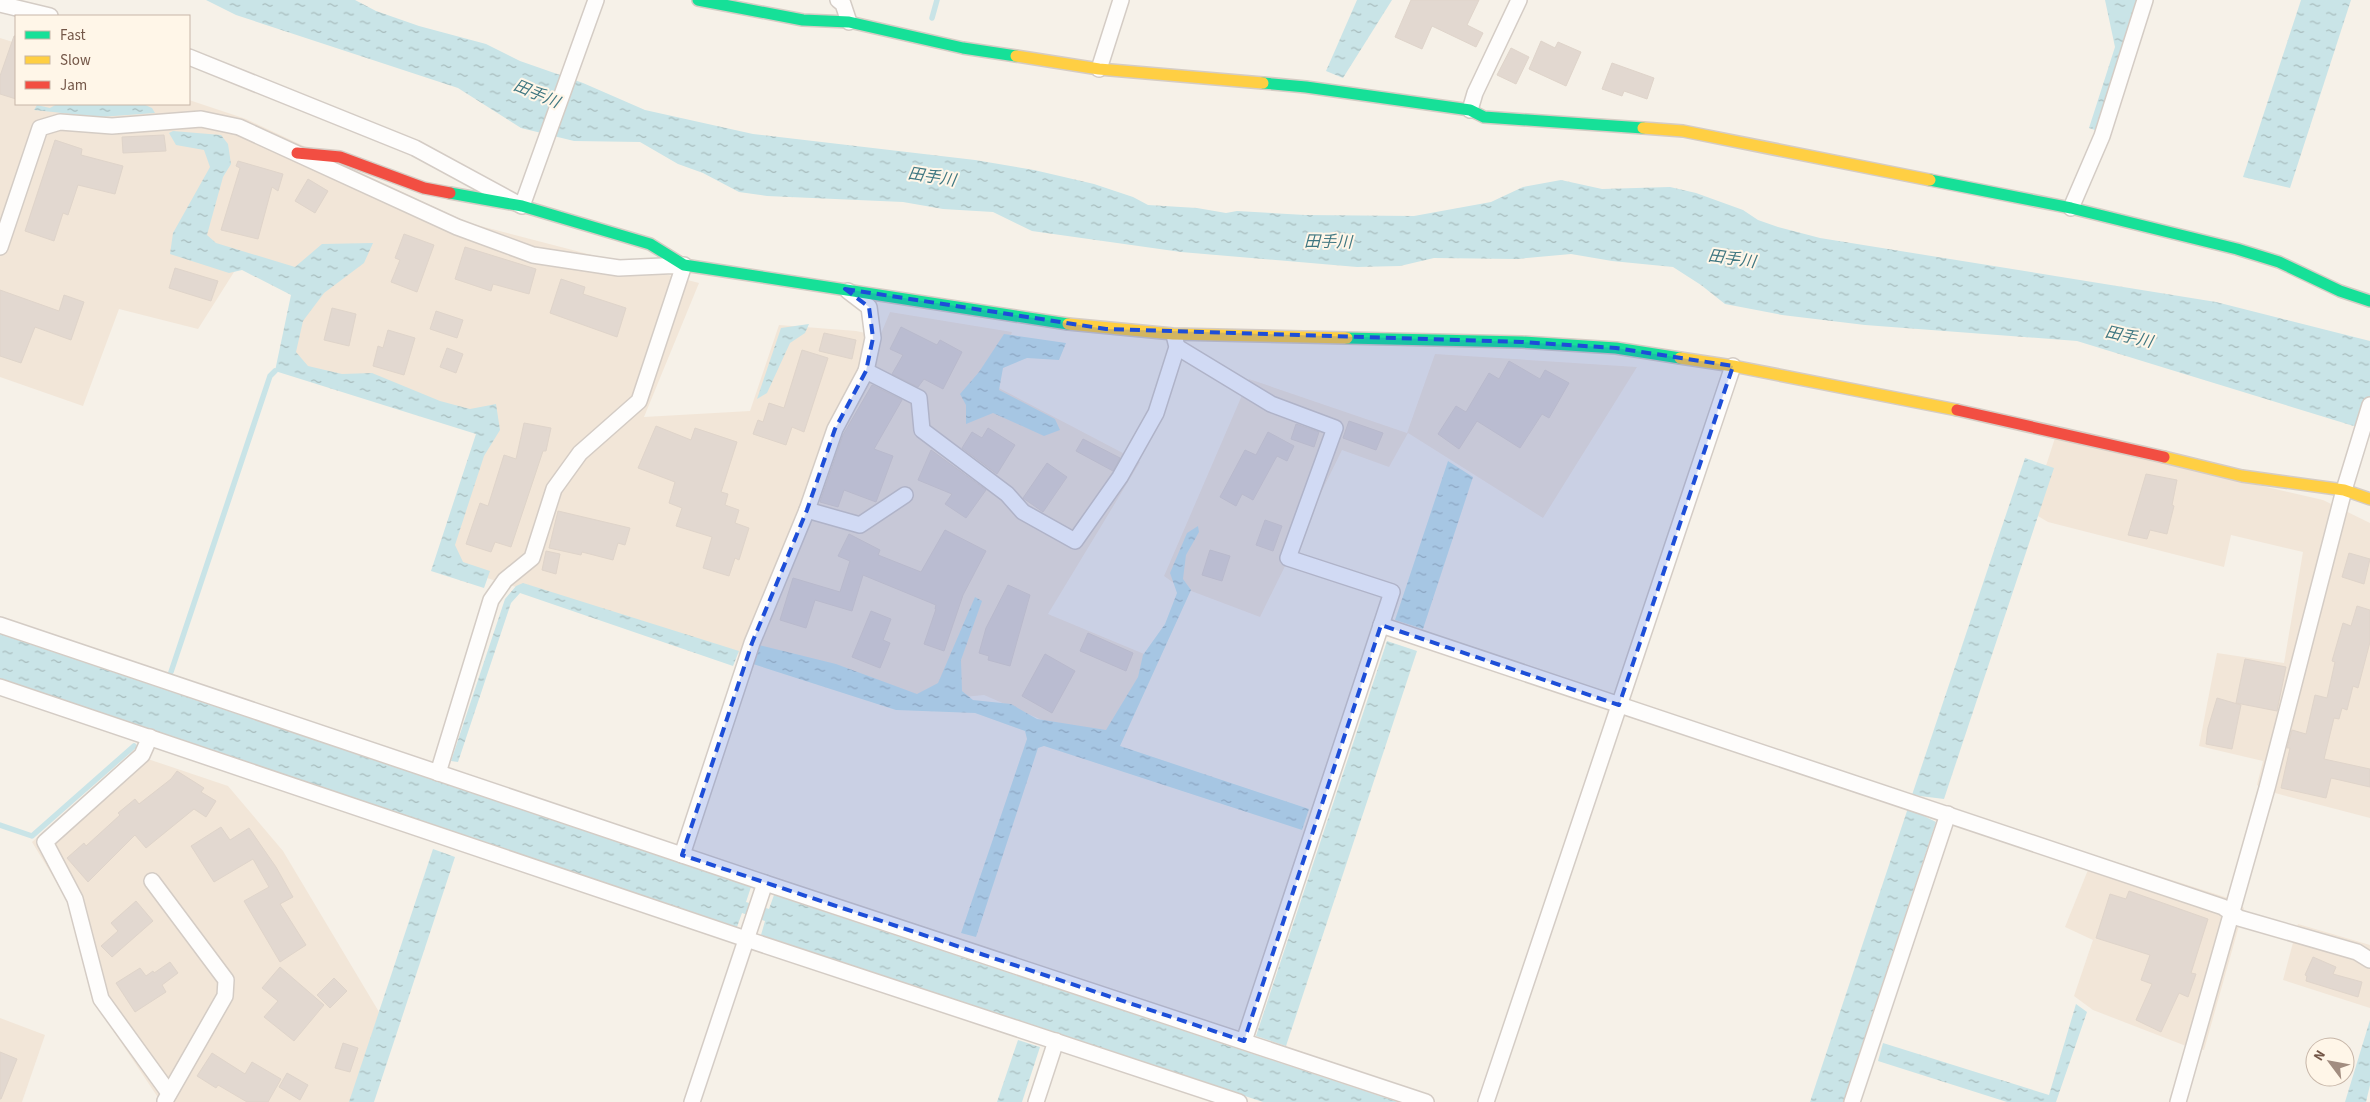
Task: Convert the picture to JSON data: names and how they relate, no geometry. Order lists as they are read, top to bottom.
{
  "water": ["田手川"],
  "legend": ["Fast", "Slow", "Jam"],
  "north": "top left"
}
